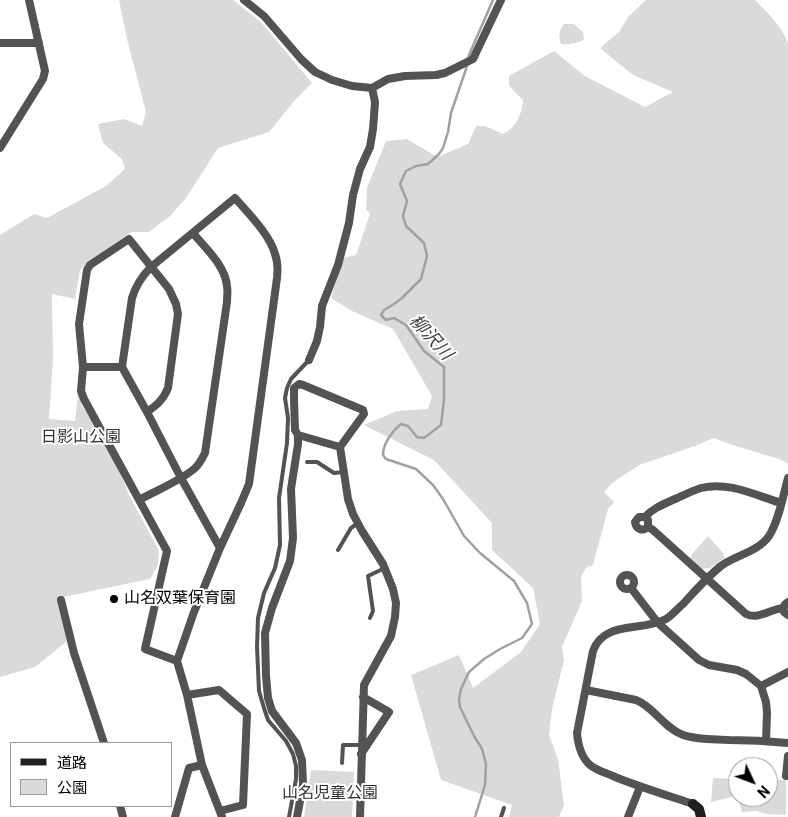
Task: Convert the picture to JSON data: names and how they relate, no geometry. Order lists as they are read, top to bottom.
{
  "water": ["柳沢川"],
  "parks": ["日影山公園", "山名児童公園"],
  "places": ["山名双葉保育園"],
  "legend": ["道路", "公園"],
  "north": "bottom right"
}
